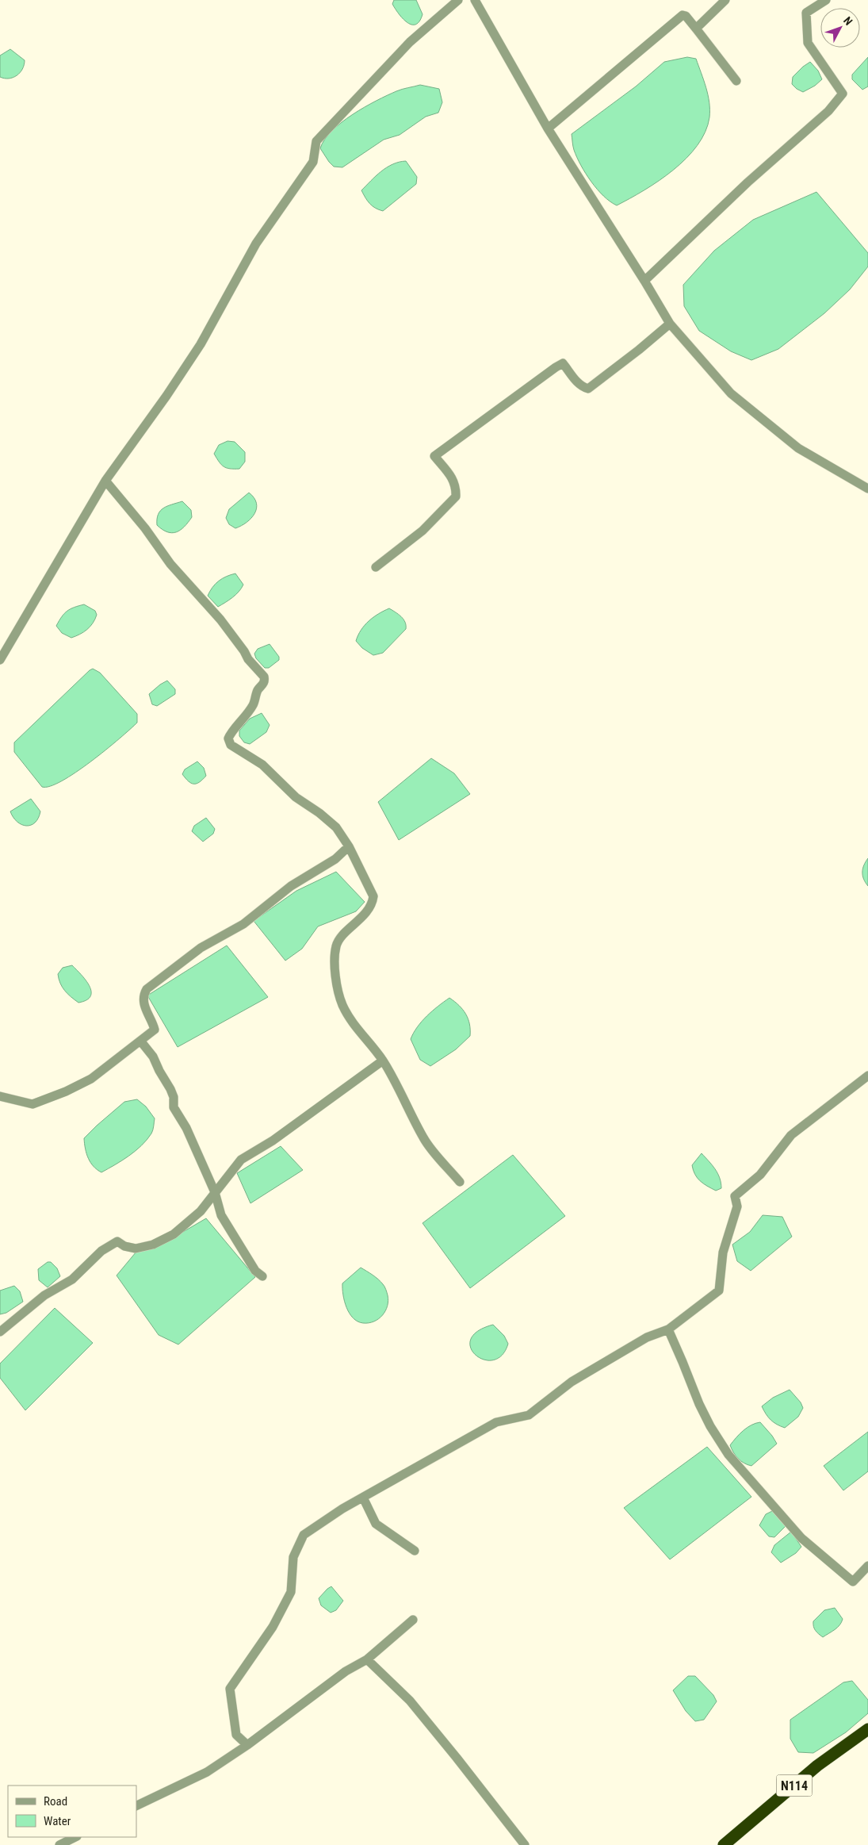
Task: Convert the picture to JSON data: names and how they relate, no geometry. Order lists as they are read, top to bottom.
{
  "streets": {
    "highway": ["N114"]
  },
  "legend": ["Road", "Water"],
  "north": "top right"
}
